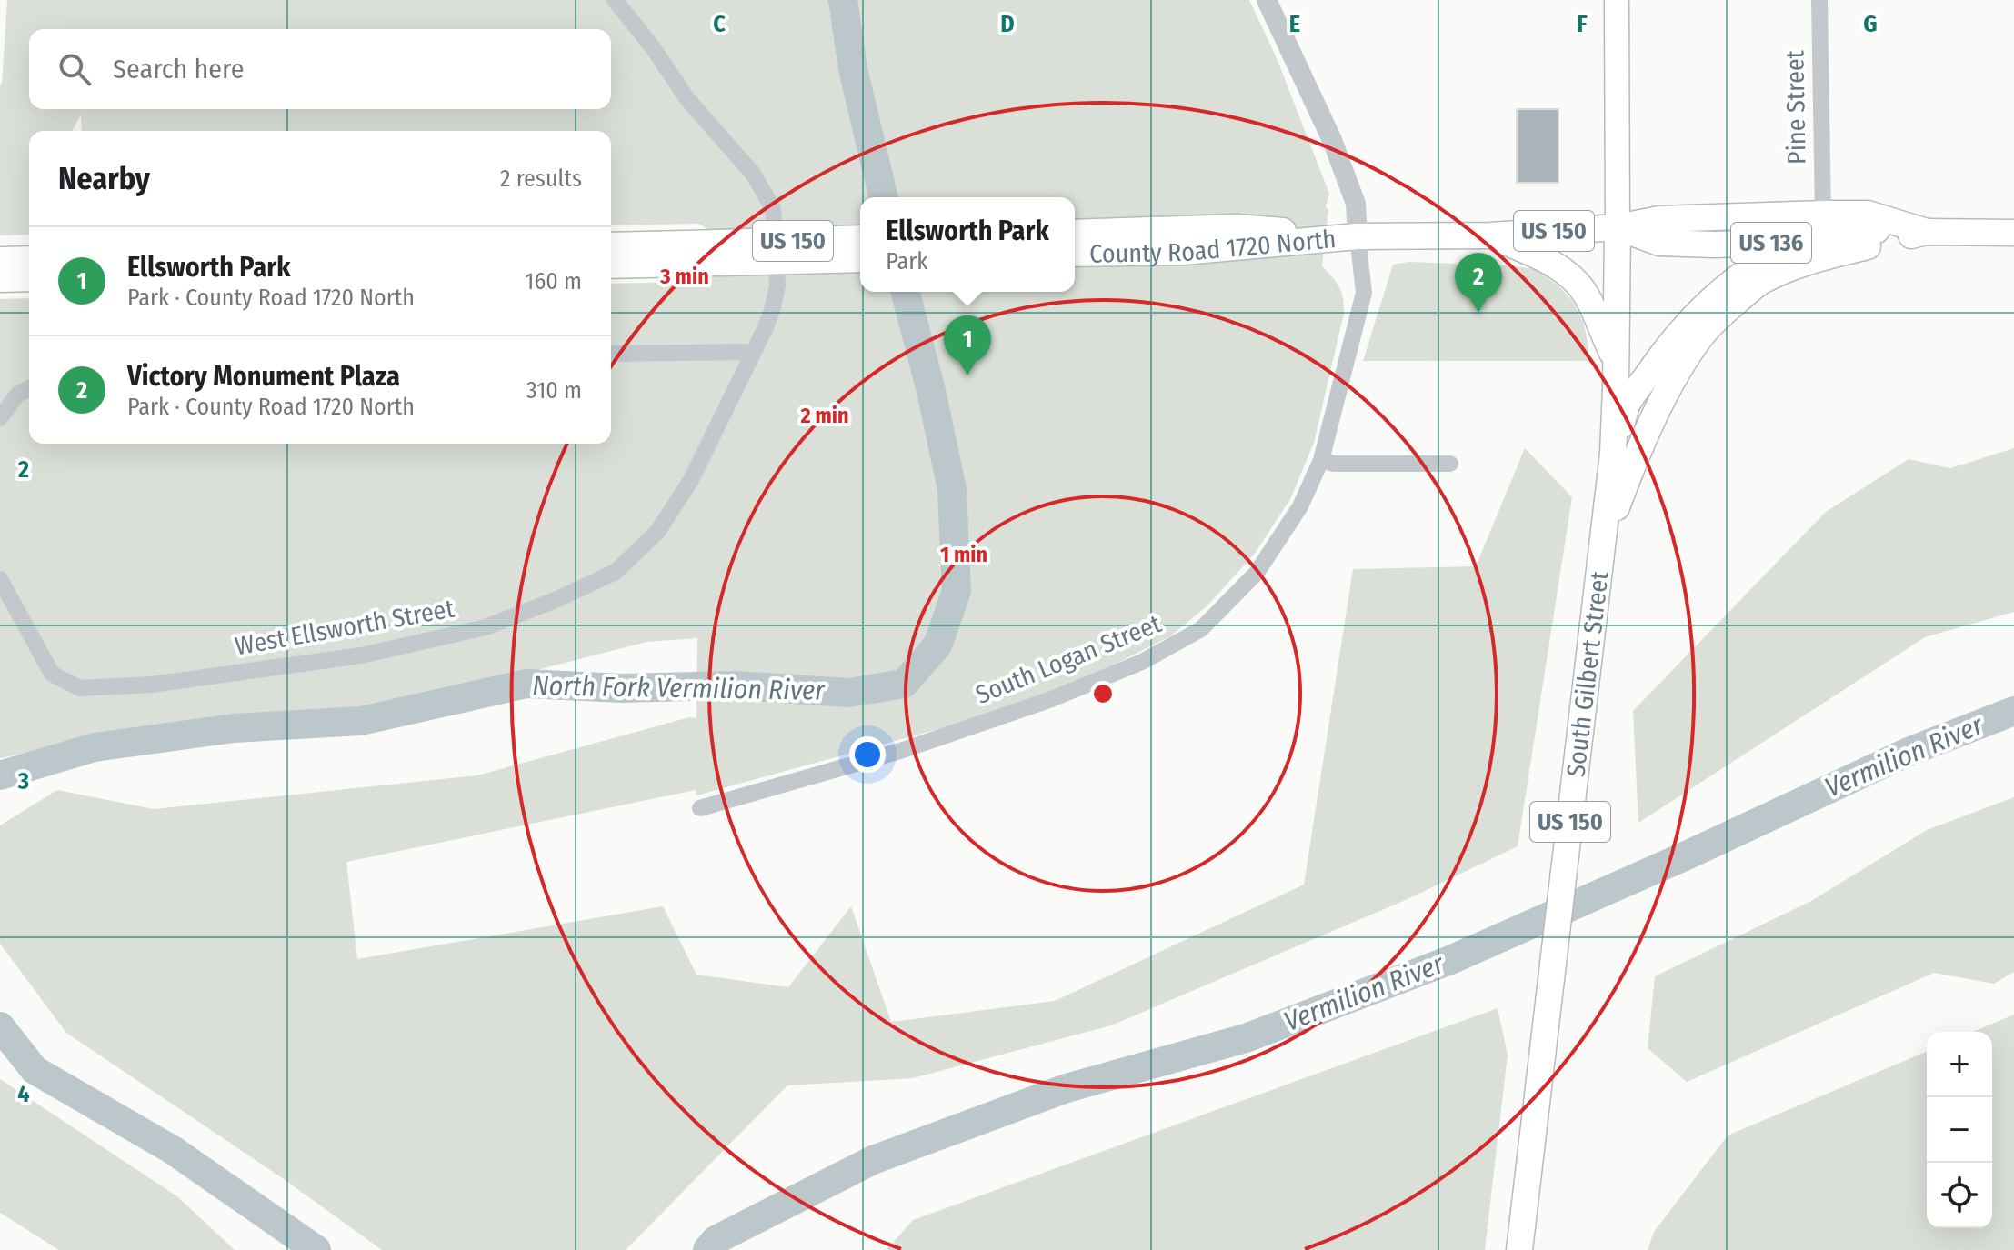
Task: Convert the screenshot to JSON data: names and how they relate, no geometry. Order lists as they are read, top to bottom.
{
  "streets": {
    "main road": [
      "US 150",
      "US 136",
      "County Road 1720 North",
      "South Gilbert Street"
    ],
    "street": ["Pine Street", "West Ellsworth Street", "South Logan Street"]
  },
  "crossings": [
    ["Pine Street", "US 136"],
    ["US 136", "County Road 1720 North"],
    ["US 136", "South Gilbert Street"],
    ["County Road 1720 North", "South Logan Street"],
    ["County Road 1720 North", "South Gilbert Street"]
  ],
  "water": ["North Fork Vermilion River", "Vermilion River"],
  "page": {
    "search": "Search here",
    "heading": ["Nearby", "2 results"],
    "popup": ["Ellsworth Park", "Park"],
    "list": [
      {
        "mark": "1",
        "name": "Ellsworth Park",
        "note": "Park · County Road 1720 North",
        "value": "160 m"
      },
      {
        "mark": "2",
        "name": "Victory Monument Plaza",
        "note": "Park · County Road 1720 North",
        "value": "310 m"
      }
    ],
    "pins": ["2", "1"],
    "map_buttons": ["+", "−"]
  },
  "grid": {
    "columns": [
      "C",
      "D",
      "E",
      "F",
      "G"
    ],
    "rows": ["2", "3", "4"]
  },
  "rings": ["3 min", "2 min", "1 min"]
}
